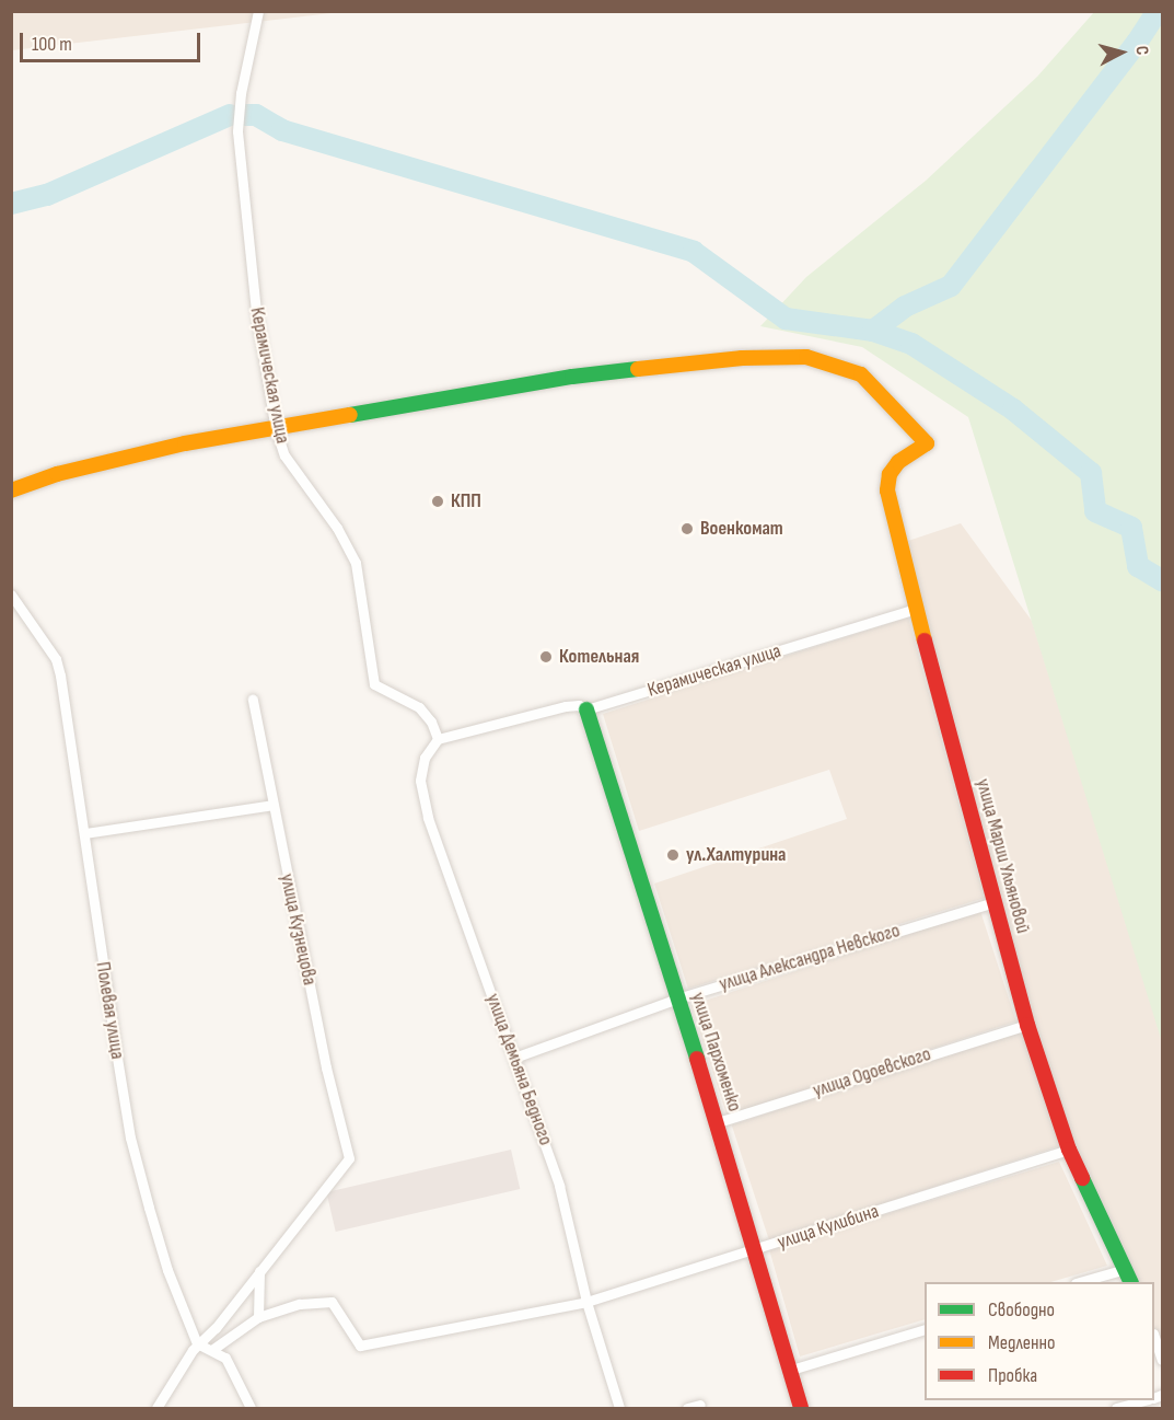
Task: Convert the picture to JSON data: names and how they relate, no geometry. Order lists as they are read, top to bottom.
{
  "streets": {
    "street": [
      "Керамическая улица",
      "улица Марии Ульяновой",
      "улица Кузнецова",
      "улица Александра Невского",
      "Полевая улица",
      "улица Пархоменко",
      "улица Демьяна Бедного",
      "улица Одоевского",
      "улица Кулибина"
    ]
  },
  "crossings": [
    ["Керамическая улица", "улица Марии Ульяновой"],
    ["Керамическая улица", "улица Пархоменко"],
    ["Керамическая улица", "улица Демьяна Бедного"],
    ["улица Марии Ульяновой", "улица Александра Невского"],
    ["улица Марии Ульяновой", "улица Одоевского"],
    ["улица Марии Ульяновой", "улица Кулибина"],
    ["улица Александра Невского", "улица Пархоменко"],
    ["улица Александра Невского", "улица Демьяна Бедного"],
    ["улица Пархоменко", "улица Одоевского"],
    ["улица Пархоменко", "улица Кулибина"],
    ["улица Демьяна Бедного", "улица Кулибина"]
  ],
  "places": [
    "КПП",
    "Военкомат",
    "Котельная",
    "ул.Халтурина"
  ],
  "legend": ["Свободно", "Медленно", "Пробка"],
  "scale_bar": "100 m",
  "north": "right"
}
